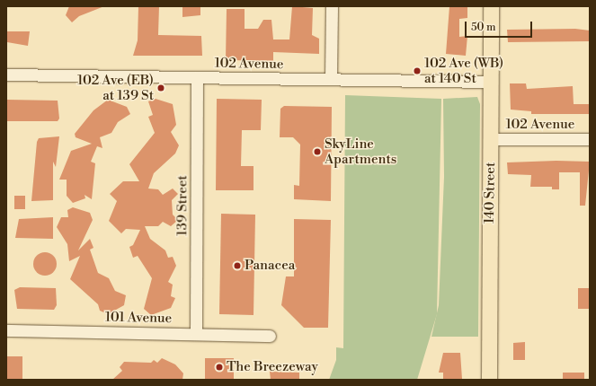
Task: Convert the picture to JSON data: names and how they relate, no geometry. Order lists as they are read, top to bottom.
{
  "streets": {
    "main road": ["140 Street"],
    "street": ["102 Avenue", "139 Street", "101 Avenue"]
  },
  "crossings": [
    ["102 Avenue", "140 Street"],
    ["102 Avenue", "139 Street"],
    ["139 Street", "101 Avenue"]
  ],
  "places": [
    "102 Ave (WB) at 140 St",
    "102 Ave (EB) at 139 St",
    "SkyLine Apartments",
    "Panacea",
    "The Breezeway"
  ],
  "scale_bar": "50 m"
}
